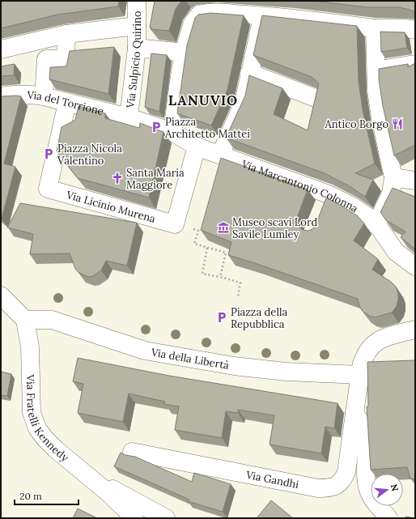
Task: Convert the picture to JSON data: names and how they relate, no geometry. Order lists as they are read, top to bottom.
{
  "streets": {
    "street": [
      "Via Sulpicio Quirino",
      "Via del Torrione",
      "Via Marcantonio Colonna",
      "Via Licinio Murena",
      "Via della Libertà",
      "Via Fratelli Kennedy",
      "Via Gandhi"
    ]
  },
  "crossings": [
    ["Via Sulpicio Quirino", "Via del Torrione"],
    ["Via del Torrione", "Via Licinio Murena"],
    ["Via della Libertà", "Via Fratelli Kennedy"],
    ["Via della Libertà", "Via Gandhi"]
  ],
  "districts": ["LANUVIO"],
  "places": {
    "restaurant": ["Antico Borgo"],
    "parking": ["Piazza Architetto Mattei", "Piazza Nicola Valentino", "Piazza della Repubblica"],
    "church": ["Santa Maria Maggiore"],
    "museum": ["Museo scavi Lord Savile Lumley"]
  },
  "scale_bar": "20 m",
  "north": "right"
}
